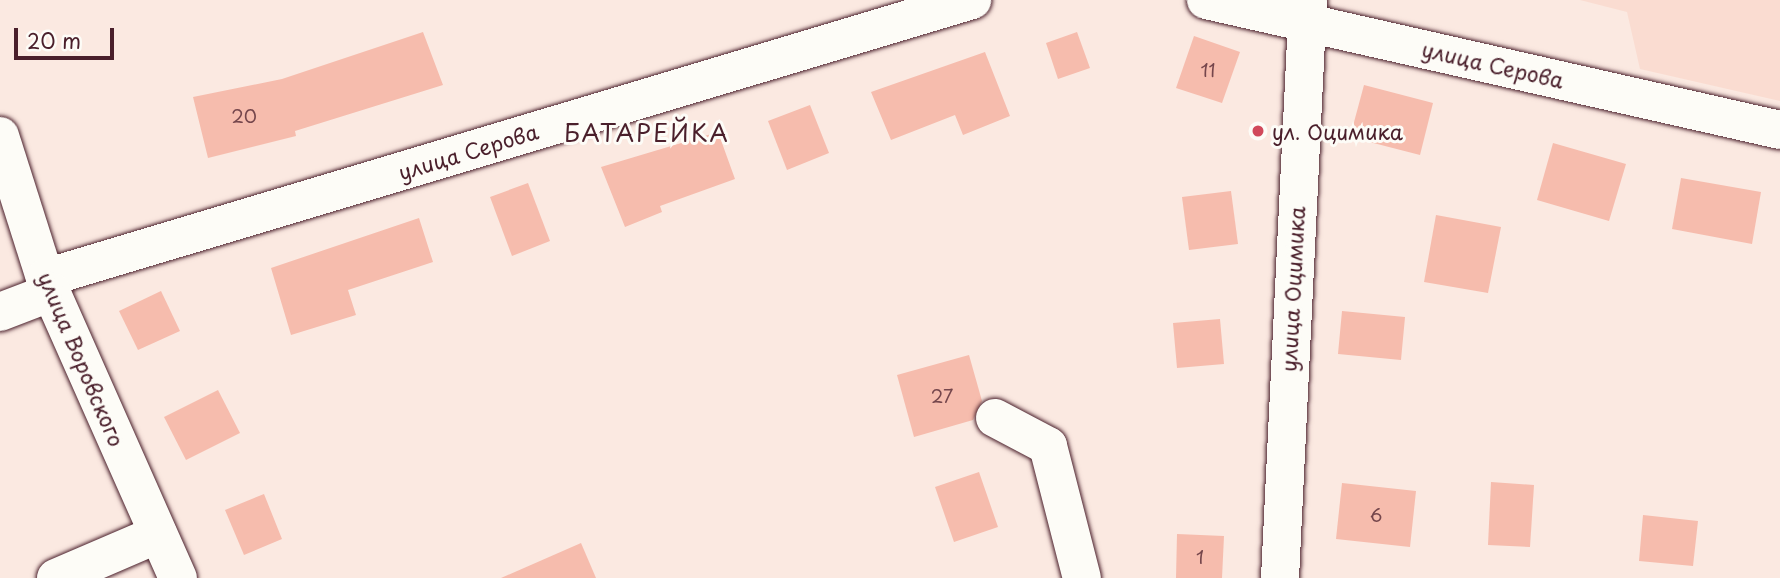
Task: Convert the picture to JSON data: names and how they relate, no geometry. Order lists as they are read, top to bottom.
{
  "streets": {
    "street": ["улица Серова", "улица Оцимика", "улица Воровского"]
  },
  "crossings": [
    ["улица Серова", "улица Оцимика"],
    ["улица Серова", "улица Воровского"]
  ],
  "districts": ["БАТАРЕЙКА"],
  "places": ["ул. Оцимика"],
  "house_numbers": [
    "11",
    "20",
    "27",
    "6",
    "1"
  ],
  "scale_bar": "20 m"
}
